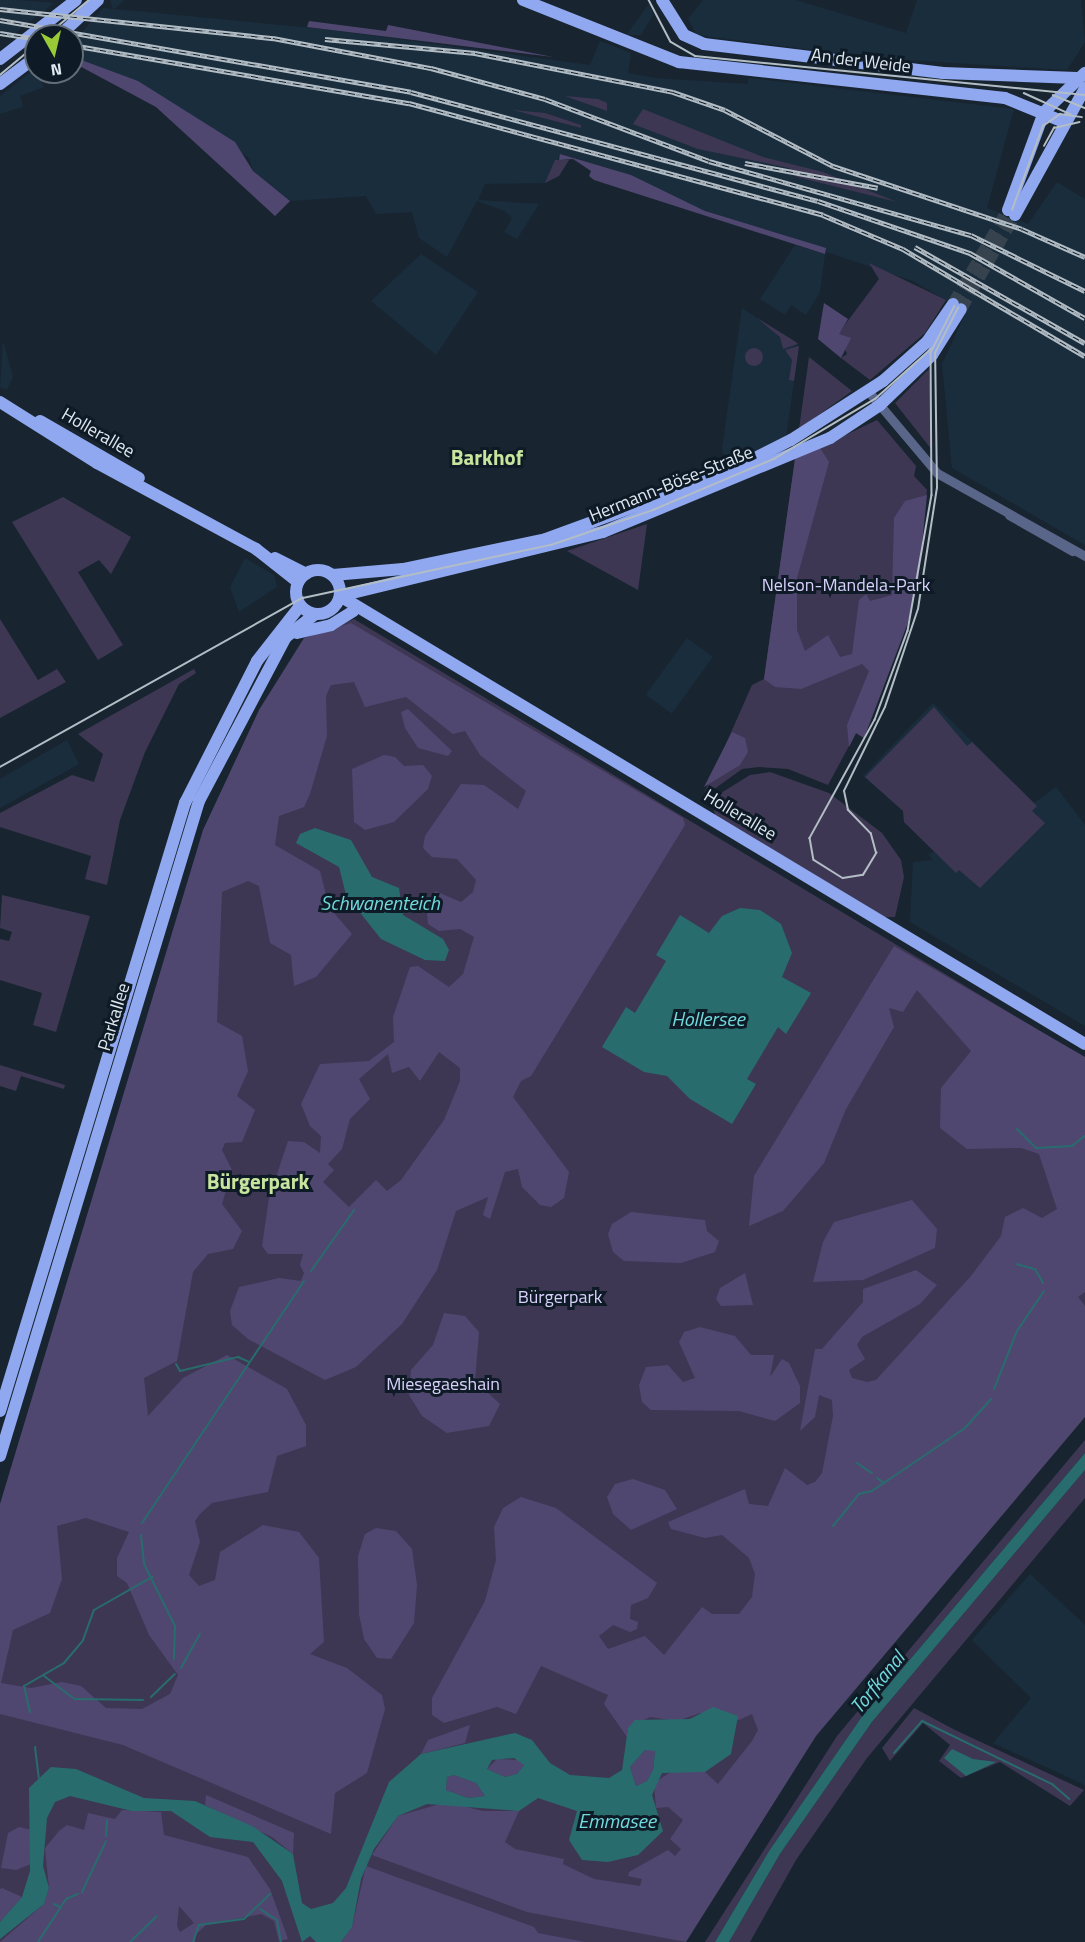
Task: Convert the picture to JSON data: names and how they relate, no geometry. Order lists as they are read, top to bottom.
{
  "streets": {
    "main road": [
      "An der Weide",
      "Hollerallee",
      "Hermann-Böse-Straße",
      "Parkallee"
    ]
  },
  "crossings": [
    ["Hollerallee", "Hermann-Böse-Straße"],
    ["Hollerallee", "Parkallee"],
    ["Hermann-Böse-Straße", "Parkallee"]
  ],
  "districts": ["Barkhof", "Bürgerpark"],
  "water": [
    "Schwanenteich",
    "Hollersee",
    "Torfkanal",
    "Emmasee"
  ],
  "parks": ["Nelson-Mandela-Park", "Bürgerpark", "Miesegaeshain"],
  "north": "bottom"
}
